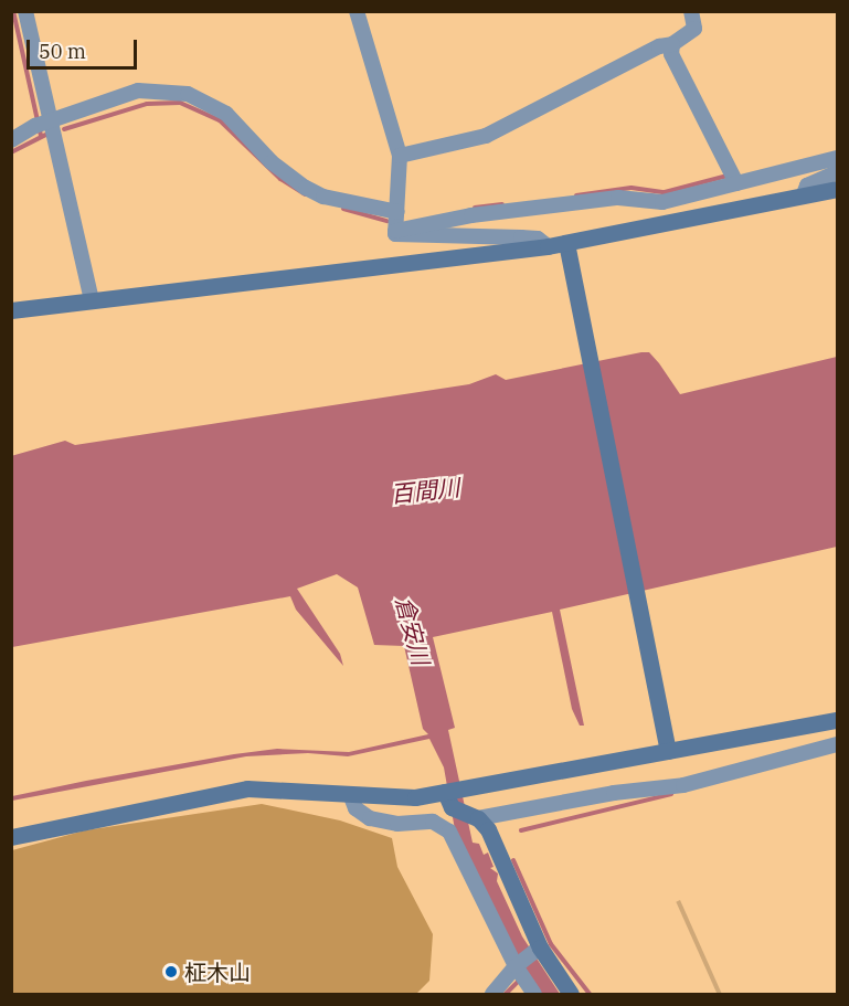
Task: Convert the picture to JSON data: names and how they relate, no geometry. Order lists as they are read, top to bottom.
{
  "water": ["百間川", "倉安川"],
  "places": ["柾木山"],
  "scale_bar": "50 m"
}
